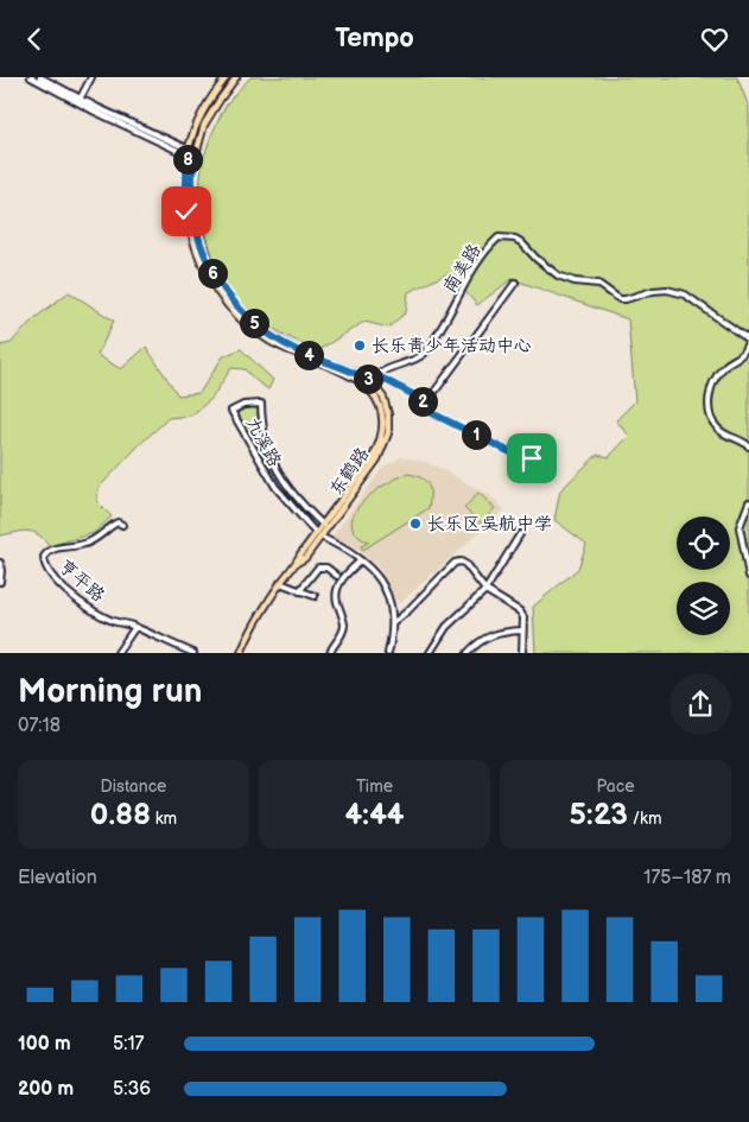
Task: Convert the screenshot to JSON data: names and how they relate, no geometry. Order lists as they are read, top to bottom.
{
  "streets": {
    "main road": ["东鹤路"],
    "street": ["南美路", "九溪路", "亨平路"]
  },
  "crossings": [
    ["南美路", "东鹤路"],
    ["九溪路", "东鹤路"]
  ],
  "places": ["长乐青少年活动中心", "长乐区吴航中学"],
  "page": {
    "header": "Tempo",
    "pins": [
      "8",
      "6",
      "5",
      "4",
      "3",
      "2",
      "1"
    ],
    "heading": ["Morning run", "07:18"],
    "stats": [
      ["Distance", "0.88 km"],
      ["Time", "4:44"],
      ["Pace", "5:23 /km"]
    ],
    "chart": ["Elevation", "175–187 m"],
    "list": [
      {
        "name": "100 m",
        "note": "5:17"
      },
      {
        "name": "200 m",
        "note": "5:36"
      }
    ]
  }
}
